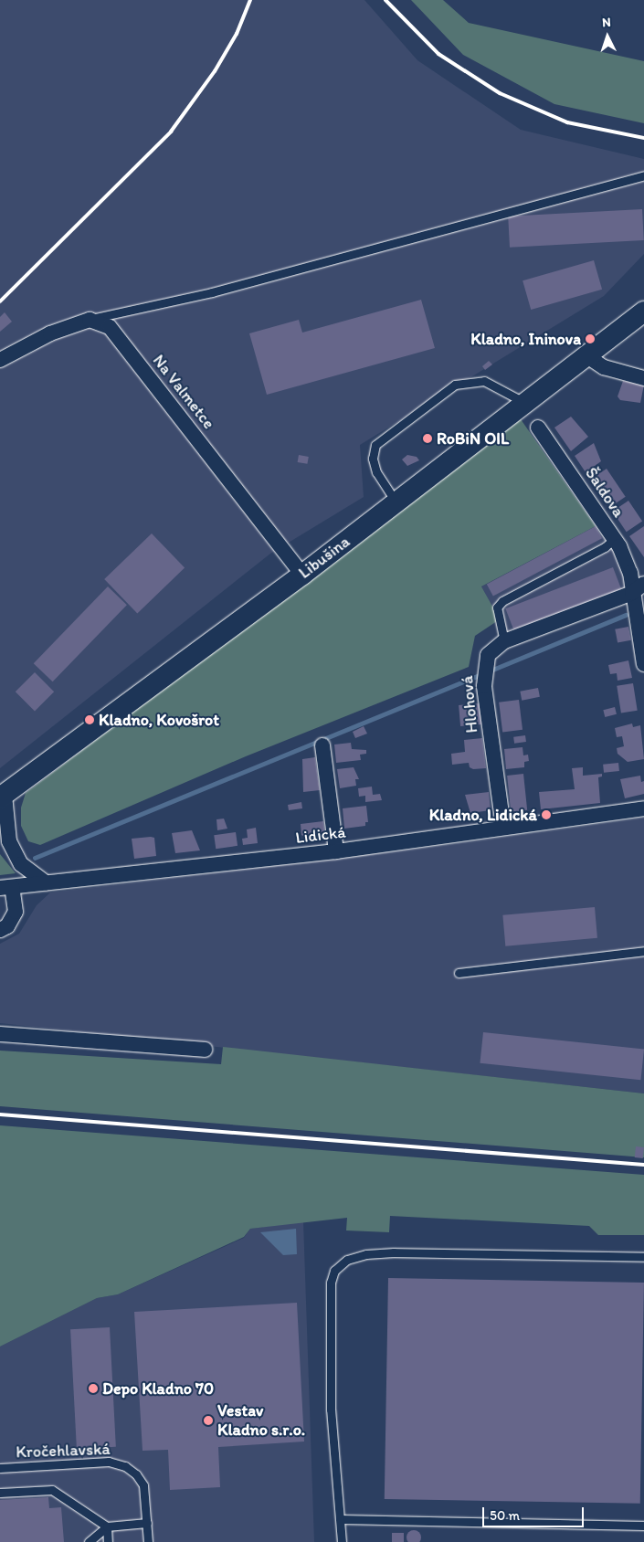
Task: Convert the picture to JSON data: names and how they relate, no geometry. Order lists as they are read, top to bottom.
{
  "streets": {
    "main road": ["Libušina"],
    "street": [
      "Na Valmetce",
      "Šaldova",
      "Hlohová",
      "Lidická"
    ],
    "lane": ["Kročehlavská"]
  },
  "crossings": [
    ["Na Valmetce", "Libušina"],
    ["Šaldova", "Hlohová"],
    ["Hlohová", "Lidická"]
  ],
  "places": [
    "Kladno, Ininova",
    "RoBiN OIL",
    "Kladno, Kovošrot",
    "Kladno, Lidická",
    "Depo Kladno 70",
    "Vestav Kladno s.r.o."
  ],
  "scale_bar": "50 m",
  "north": "top"
}
